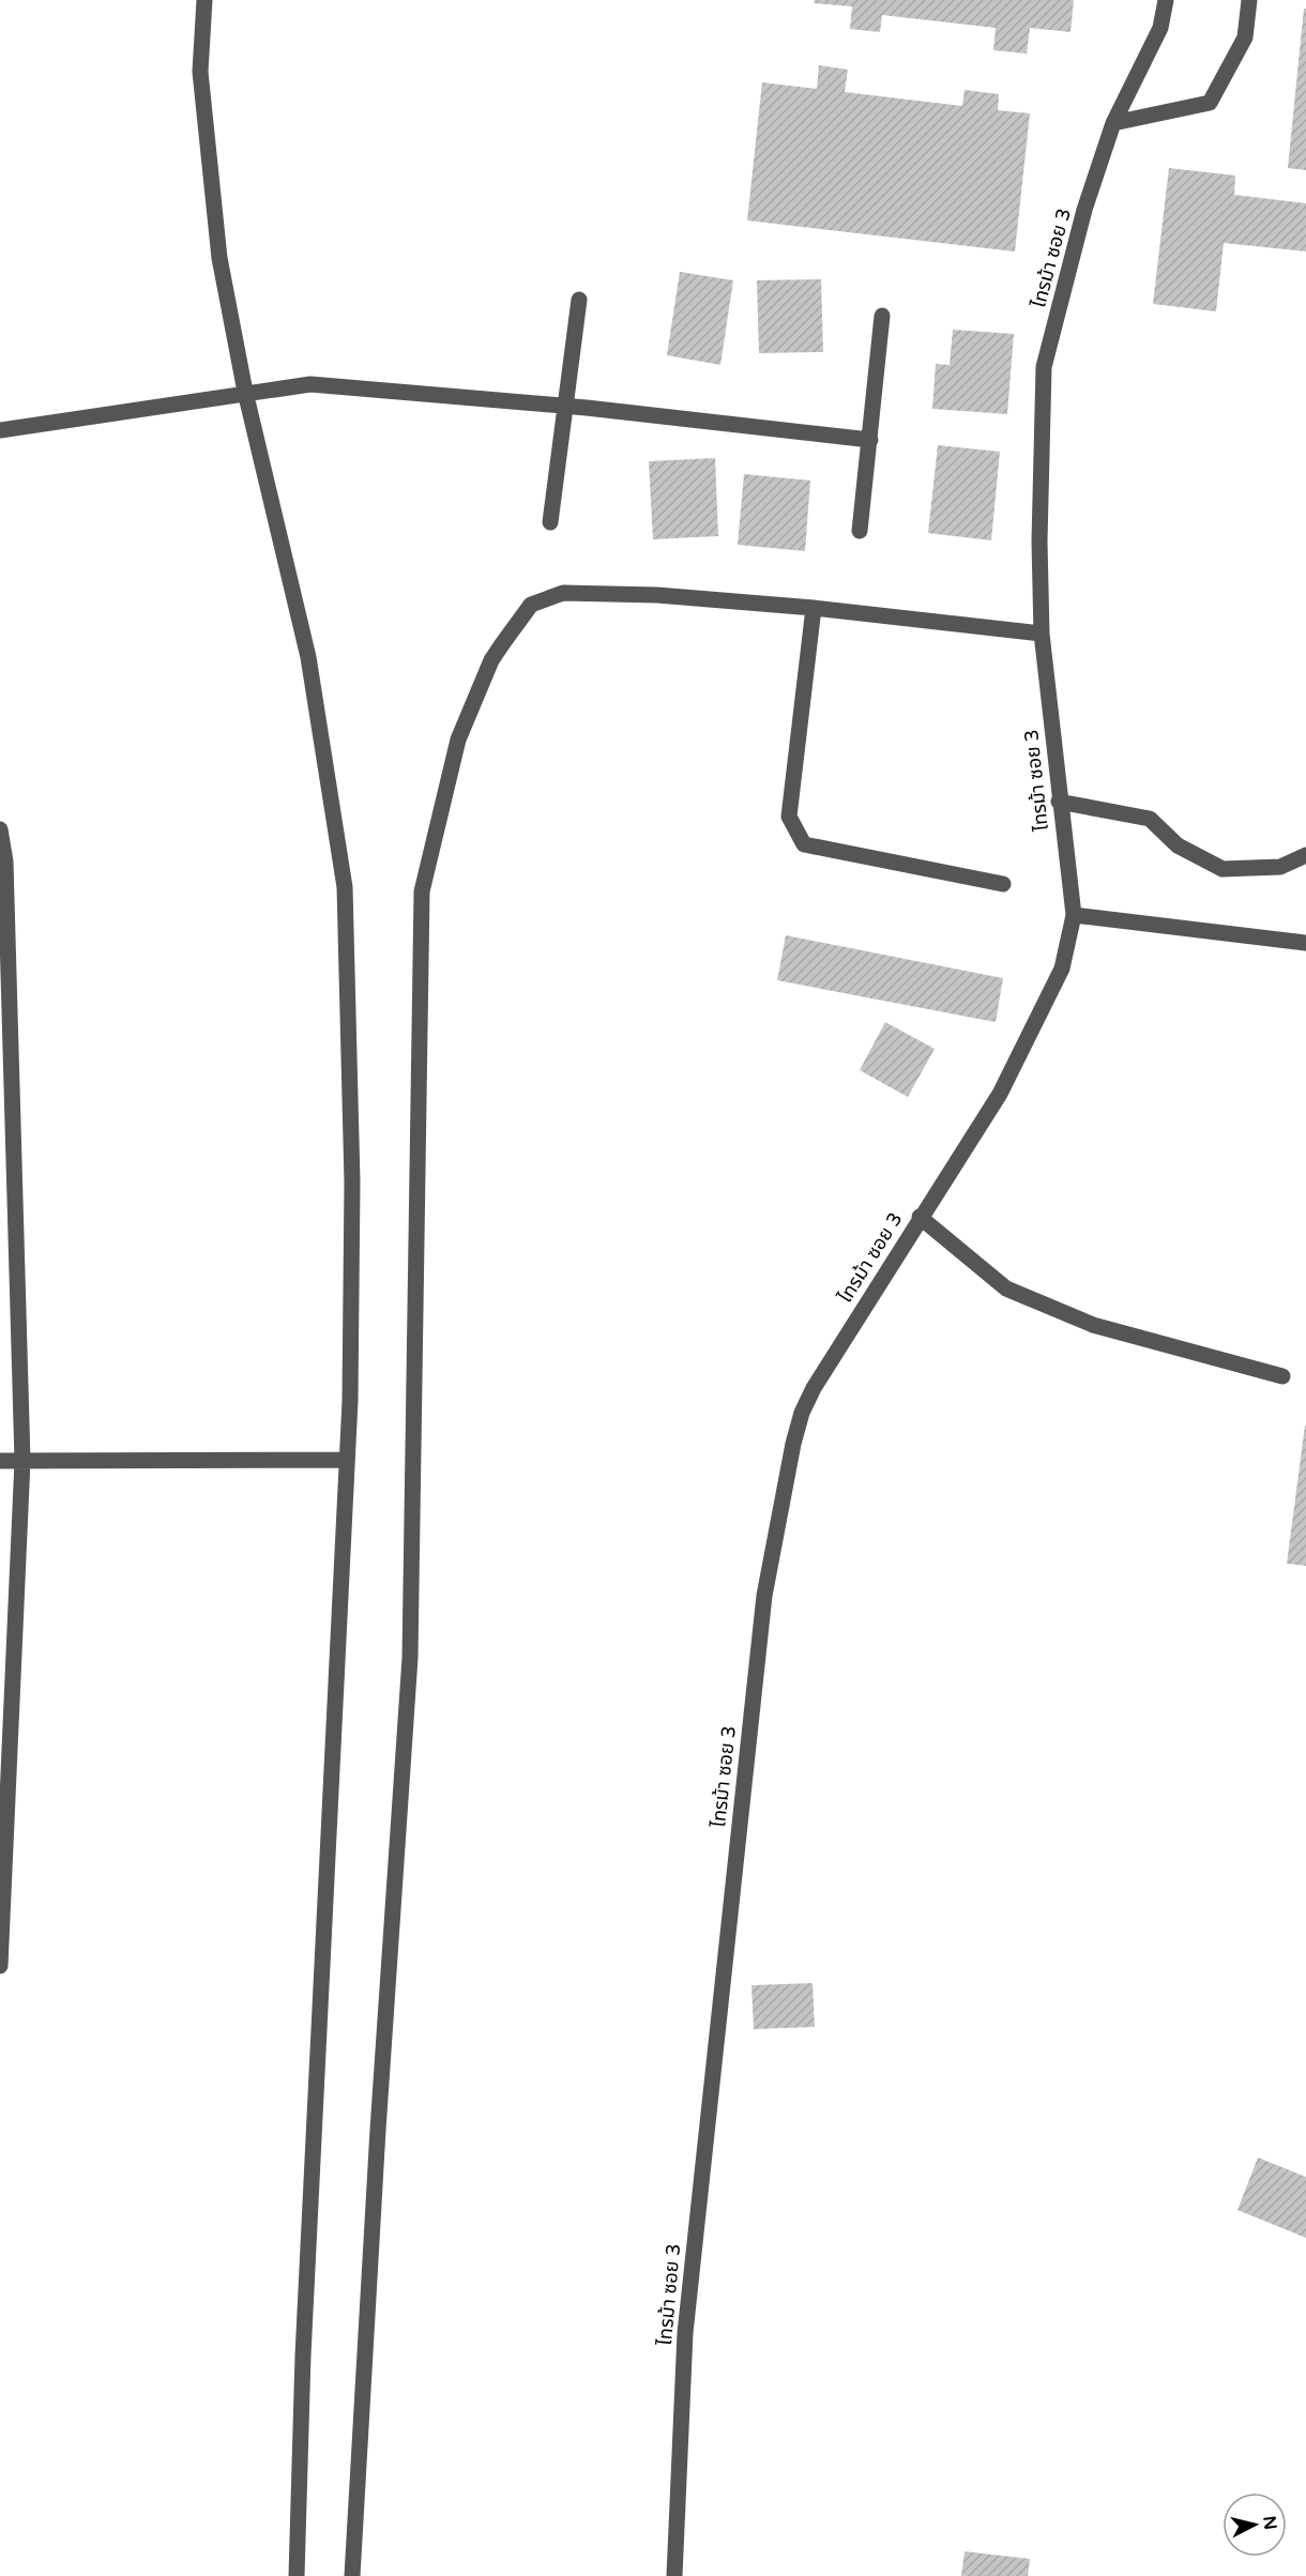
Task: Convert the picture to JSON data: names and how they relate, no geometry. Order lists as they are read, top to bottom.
{
  "streets": {
    "street": ["ไทรม้า ซอย 3"]
  },
  "north": "right"
}
